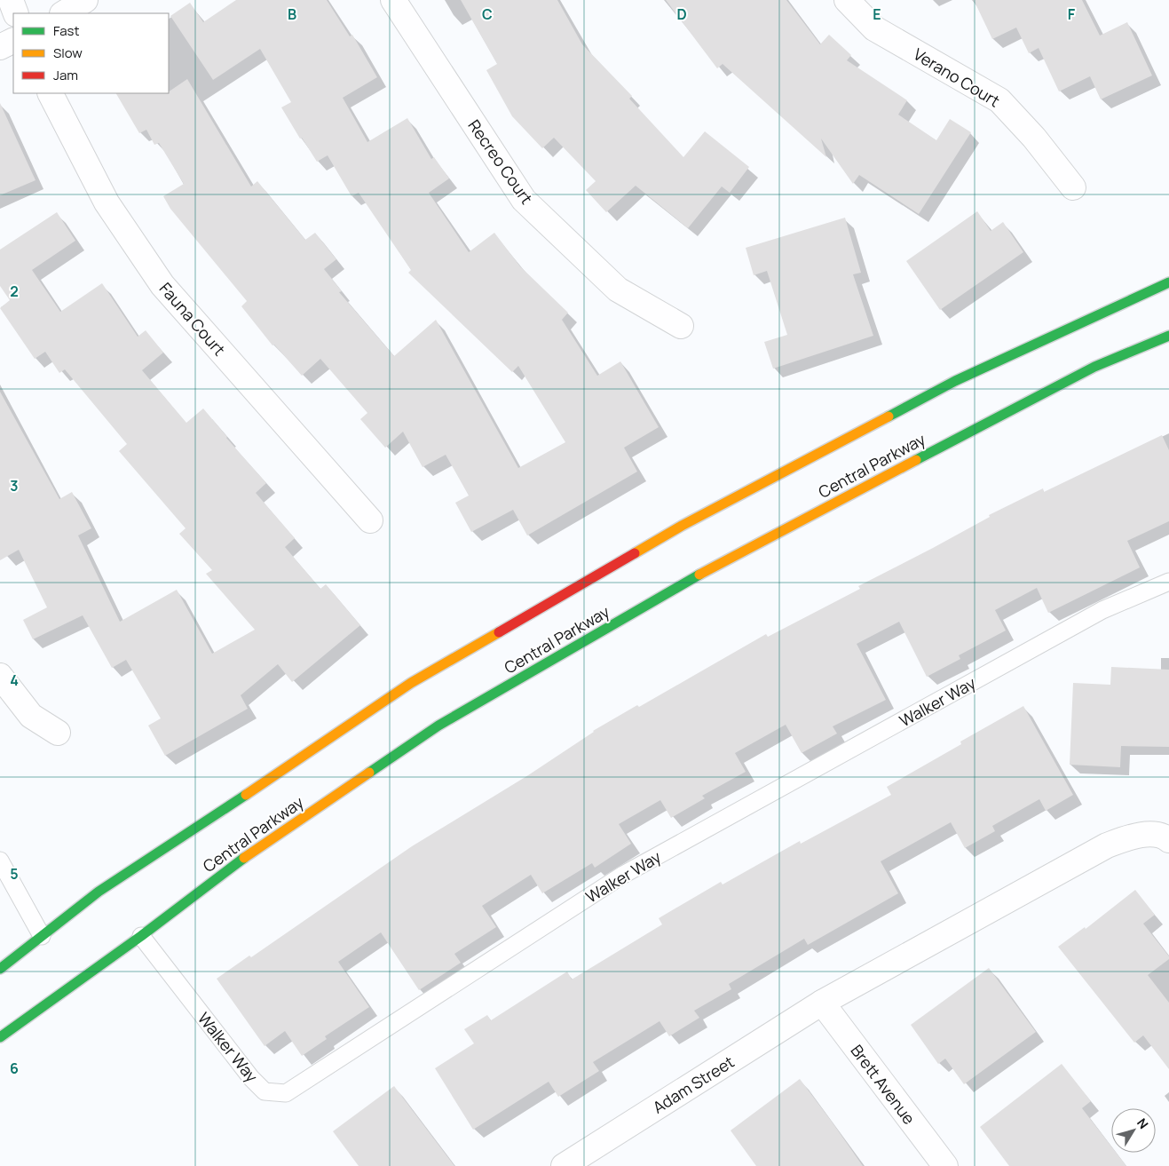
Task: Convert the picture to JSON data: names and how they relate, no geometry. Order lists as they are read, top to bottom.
{
  "streets": {
    "main road": ["Central Parkway"],
    "street": [
      "Verano Court",
      "Recreo Court",
      "Fauna Court",
      "Adam Street",
      "Brett Avenue"
    ],
    "lane": ["Walker Way"]
  },
  "crossings": [
    ["Central Parkway", "Walker Way"],
    ["Adam Street", "Brett Avenue"]
  ],
  "legend": ["Fast", "Slow", "Jam"],
  "north": "top right",
  "grid": {
    "columns": [
      "B",
      "C",
      "D",
      "E",
      "F"
    ],
    "rows": [
      "2",
      "3",
      "4",
      "5",
      "6"
    ]
  }
}
